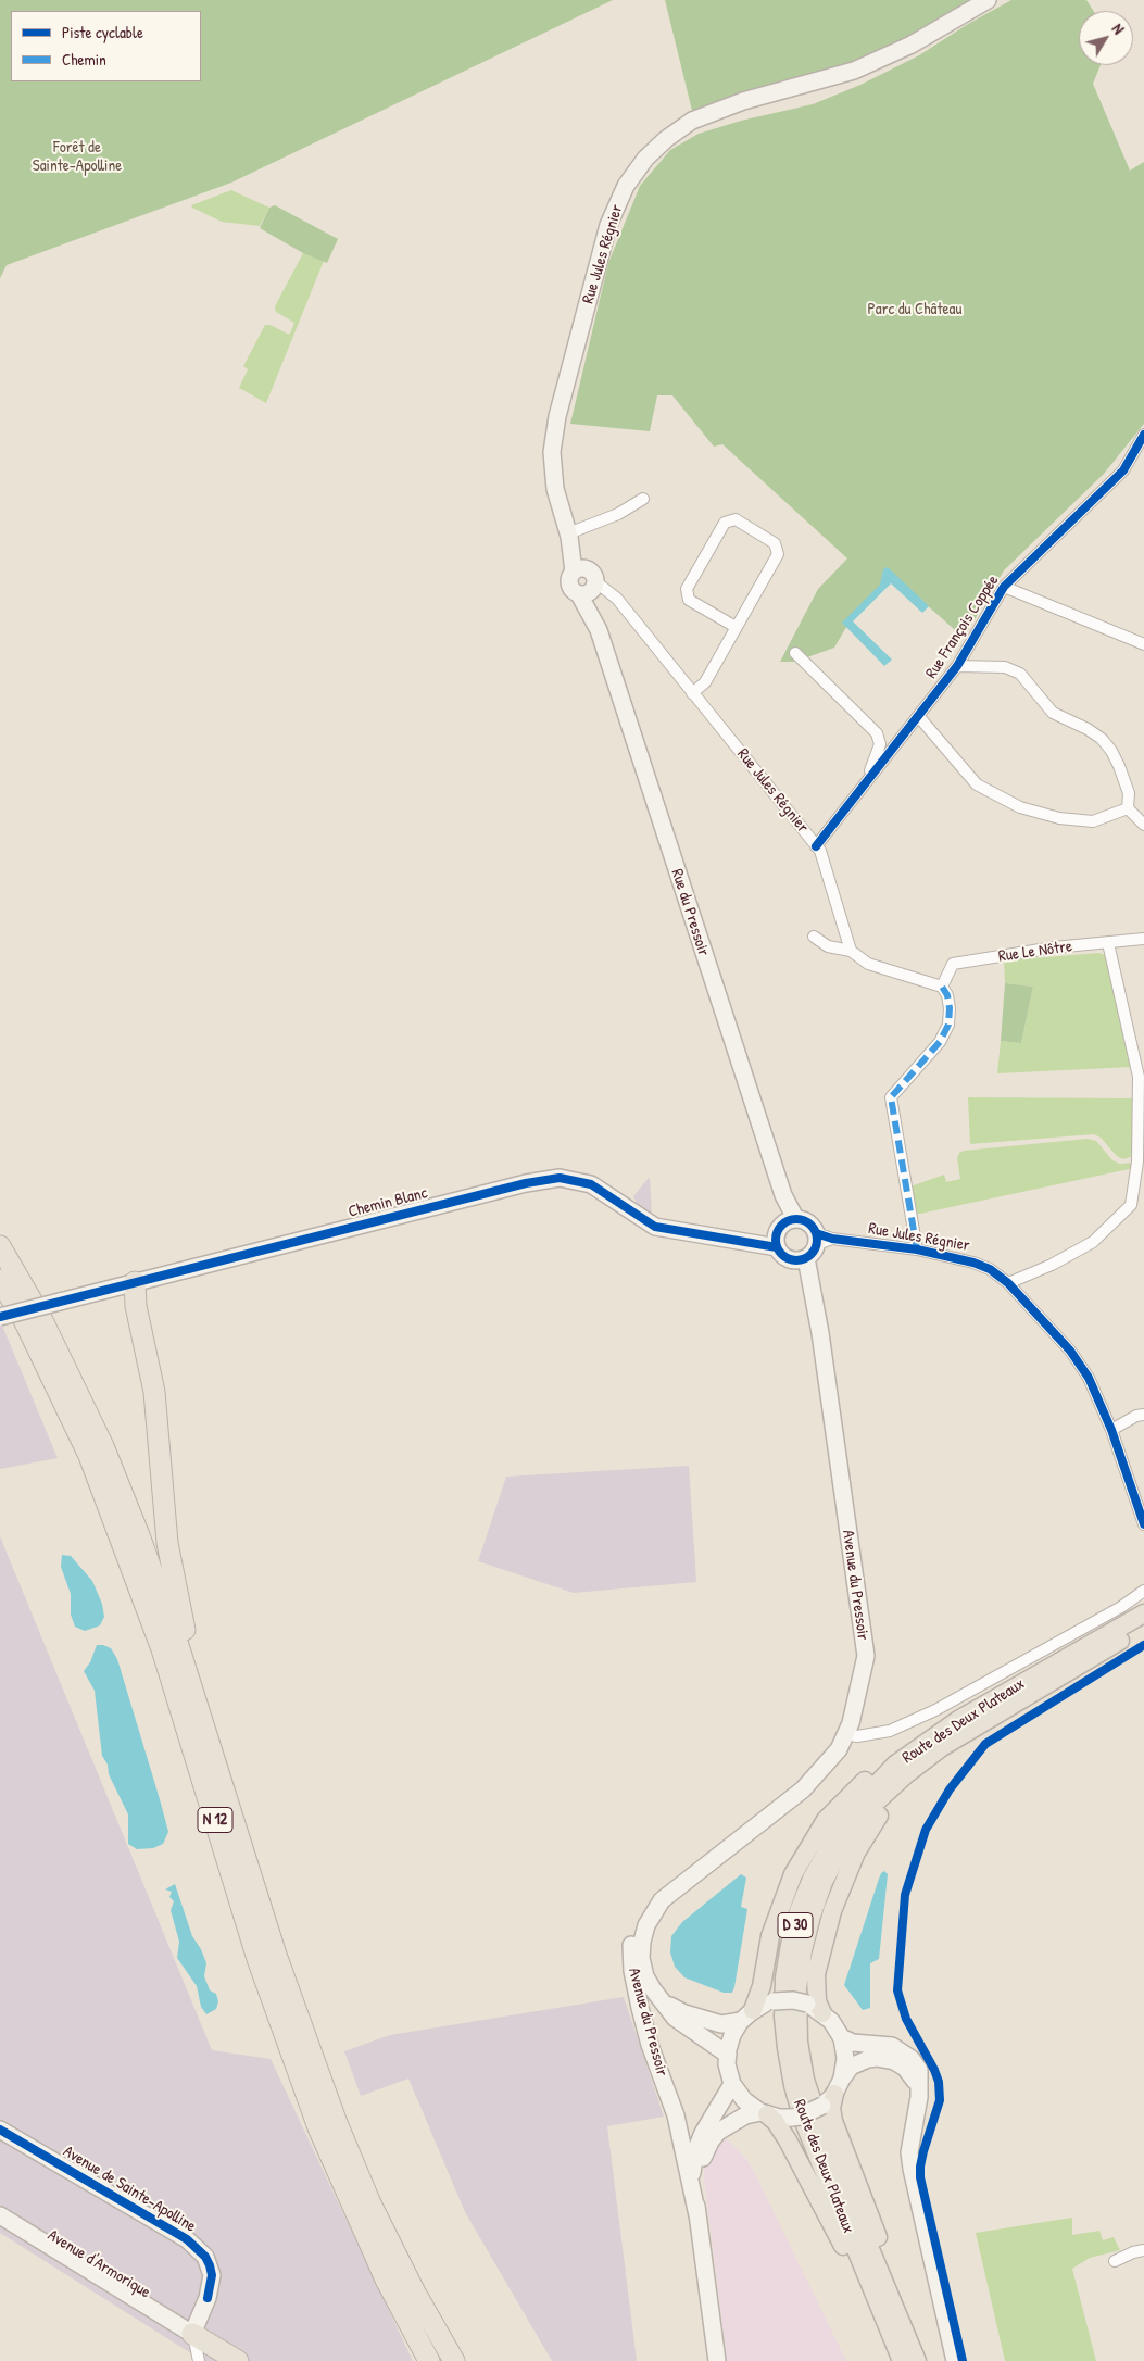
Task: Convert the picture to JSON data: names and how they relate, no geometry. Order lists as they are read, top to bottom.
{
  "streets": {
    "highway": ["N 12"],
    "main road": ["Route des Deux Plateaux", "D 30"],
    "street": [
      "Rue Jules Régnier",
      "Rue François Coppée",
      "Rue du Pressoir",
      "Rue Le Nôtre",
      "Chemin Blanc",
      "Avenue du Pressoir",
      "Avenue de Sainte-Apolline",
      "Avenue d'Armorique"
    ]
  },
  "crossings": [
    ["Rue Jules Régnier", "Rue François Coppée"],
    ["Rue Jules Régnier", "Rue du Pressoir"],
    ["Rue Jules Régnier", "Rue Le Nôtre"],
    ["Rue Jules Régnier", "Chemin Blanc"],
    ["Rue Jules Régnier", "Avenue du Pressoir"],
    ["Rue du Pressoir", "Chemin Blanc"],
    ["Rue du Pressoir", "Avenue du Pressoir"],
    ["Chemin Blanc", "Avenue du Pressoir"],
    ["Avenue de Sainte-Apolline", "Avenue d'Armorique"]
  ],
  "parks": ["Forêt de Sainte-Apolline", "Parc du Château"],
  "legend": ["Piste cyclable", "Chemin"],
  "north": "top right"
}
